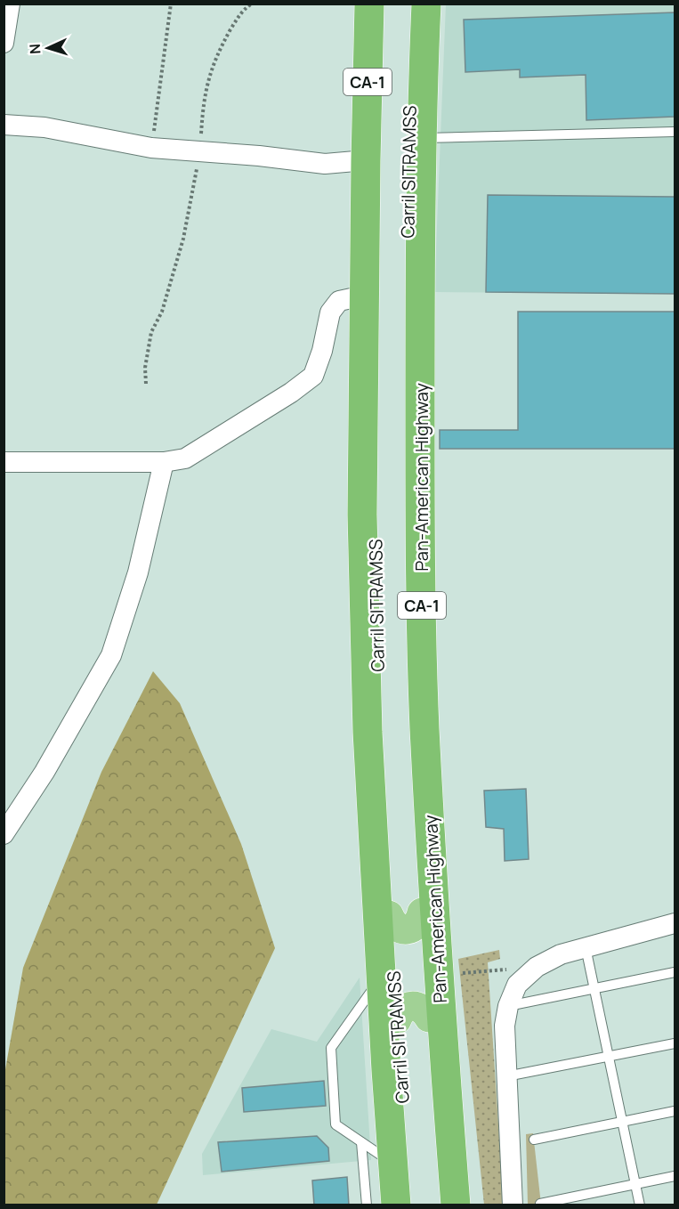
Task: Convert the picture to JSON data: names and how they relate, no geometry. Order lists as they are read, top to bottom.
{
  "streets": {
    "highway": ["CA-1", "Pan-American Highway"],
    "main road": ["Carril SITRAMSS"]
  },
  "north": "left"
}
